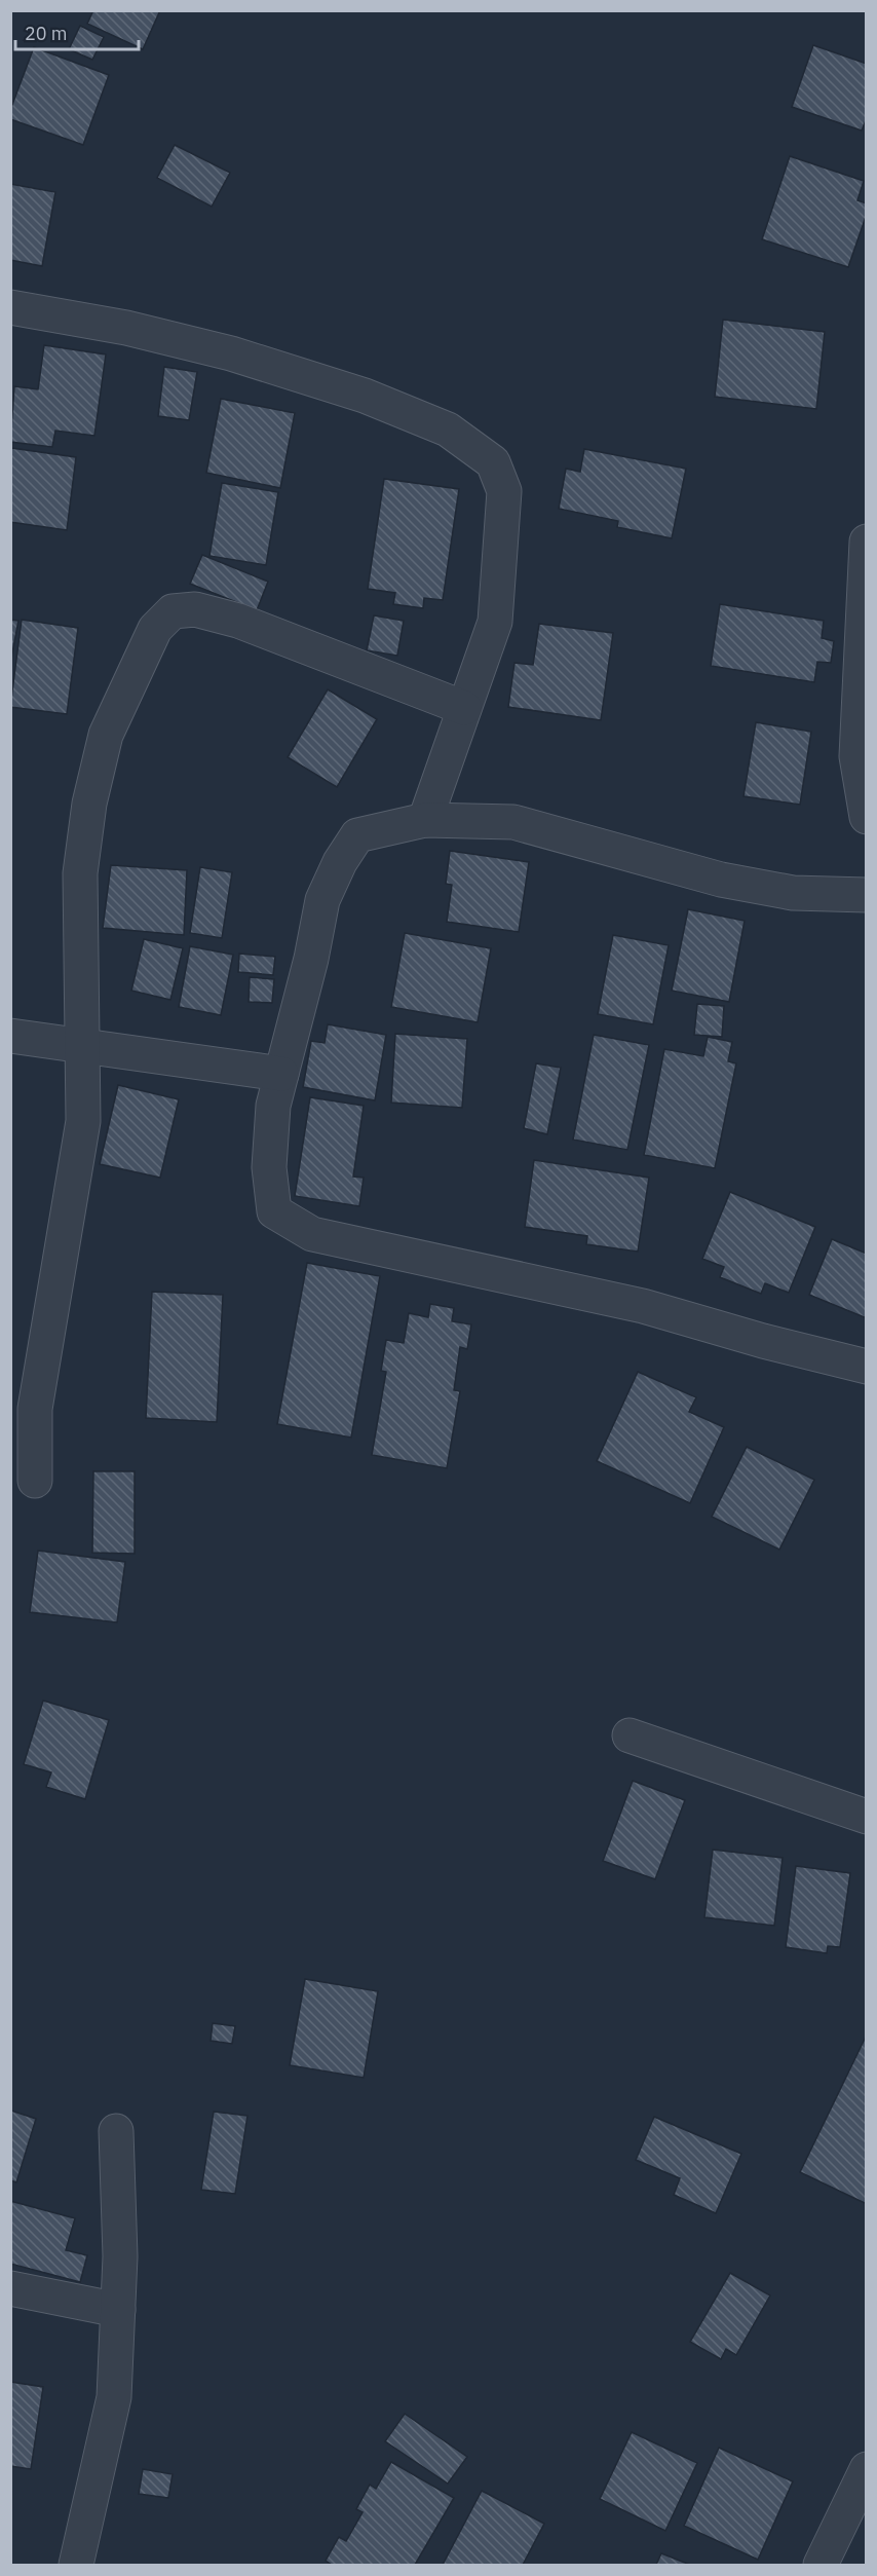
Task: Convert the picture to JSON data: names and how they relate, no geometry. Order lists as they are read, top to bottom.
{
  "scale_bar": "20 m"
}
